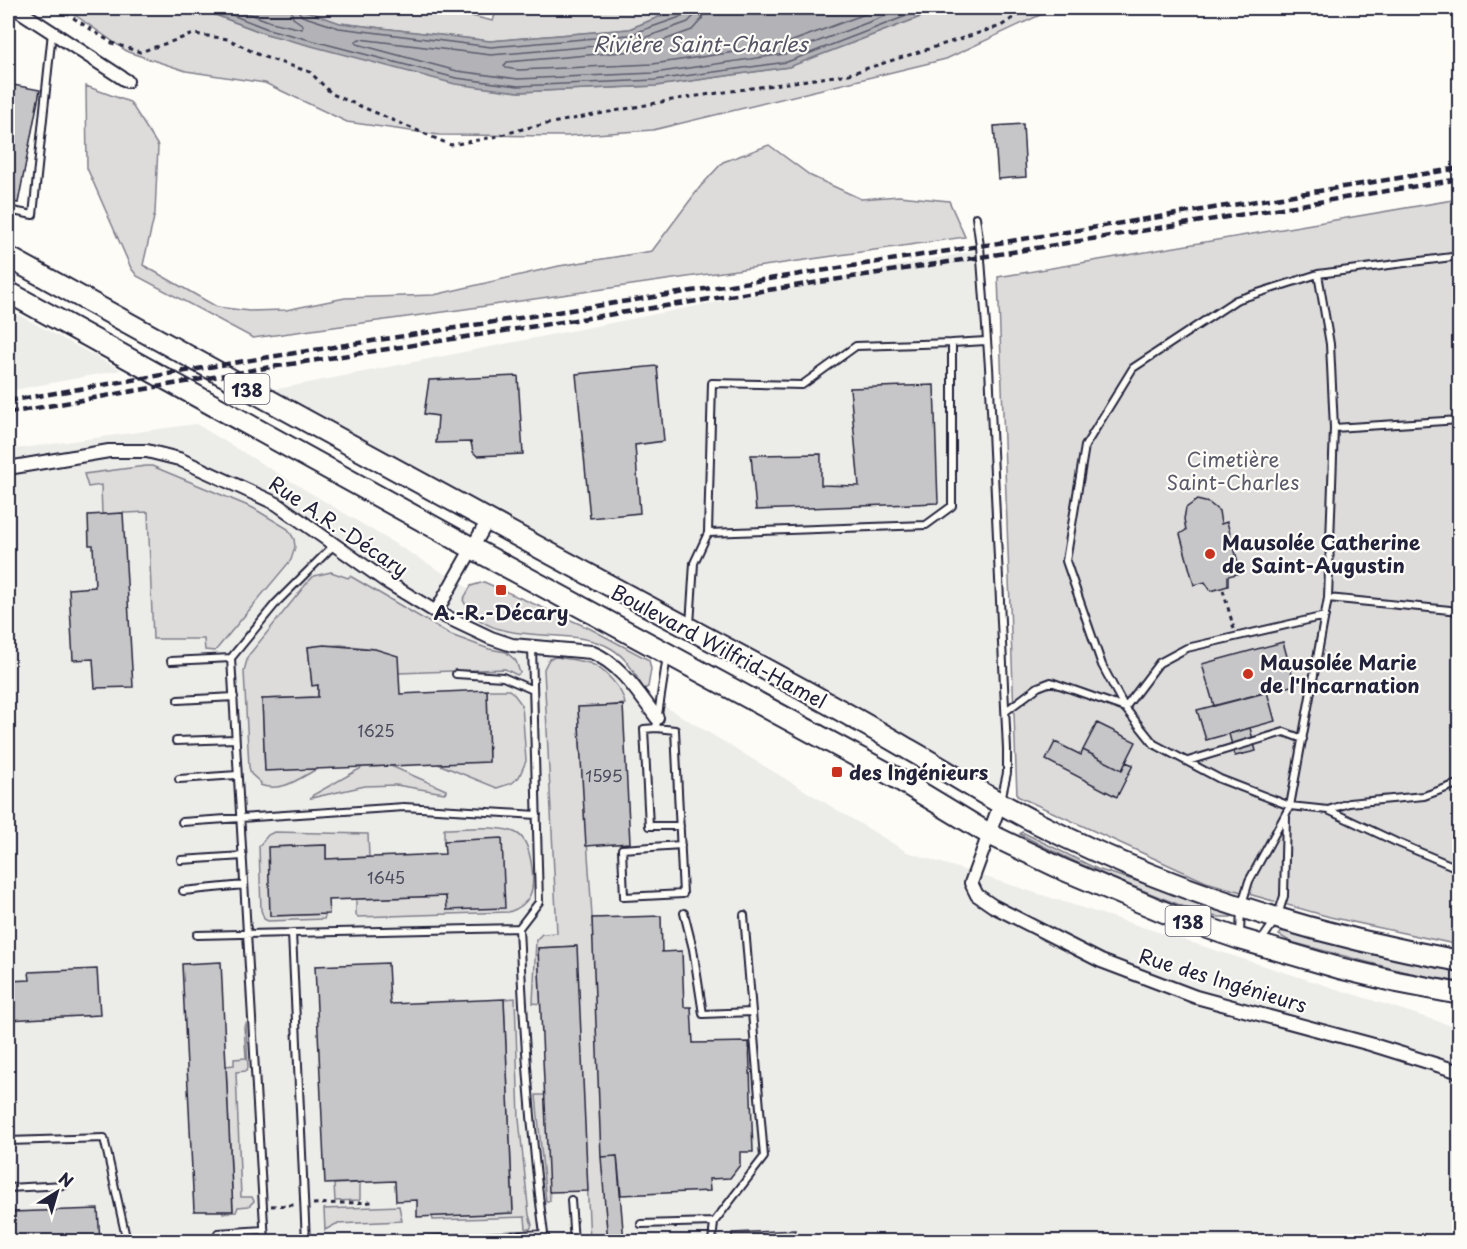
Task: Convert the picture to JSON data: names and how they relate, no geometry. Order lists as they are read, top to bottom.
{
  "streets": {
    "main road": ["138", "Boulevard Wilfrid-Hamel"],
    "street": ["Rue A.R.-Décary", "Rue des Ingénieurs"]
  },
  "crossings": [
    ["Boulevard Wilfrid-Hamel", "Rue des Ingénieurs"]
  ],
  "water": ["Rivière Saint-Charles"],
  "parks": ["Cimetière Saint-Charles"],
  "places": {
    "other": ["Mausolée Catherine de Saint-Augustin", "Mausolée Marie de l'Incarnation"],
    "transit": ["A.-R.-Décary", "des Ingénieurs"]
  },
  "house_numbers": ["1625", "1595", "1645"],
  "north": "top right"
}
